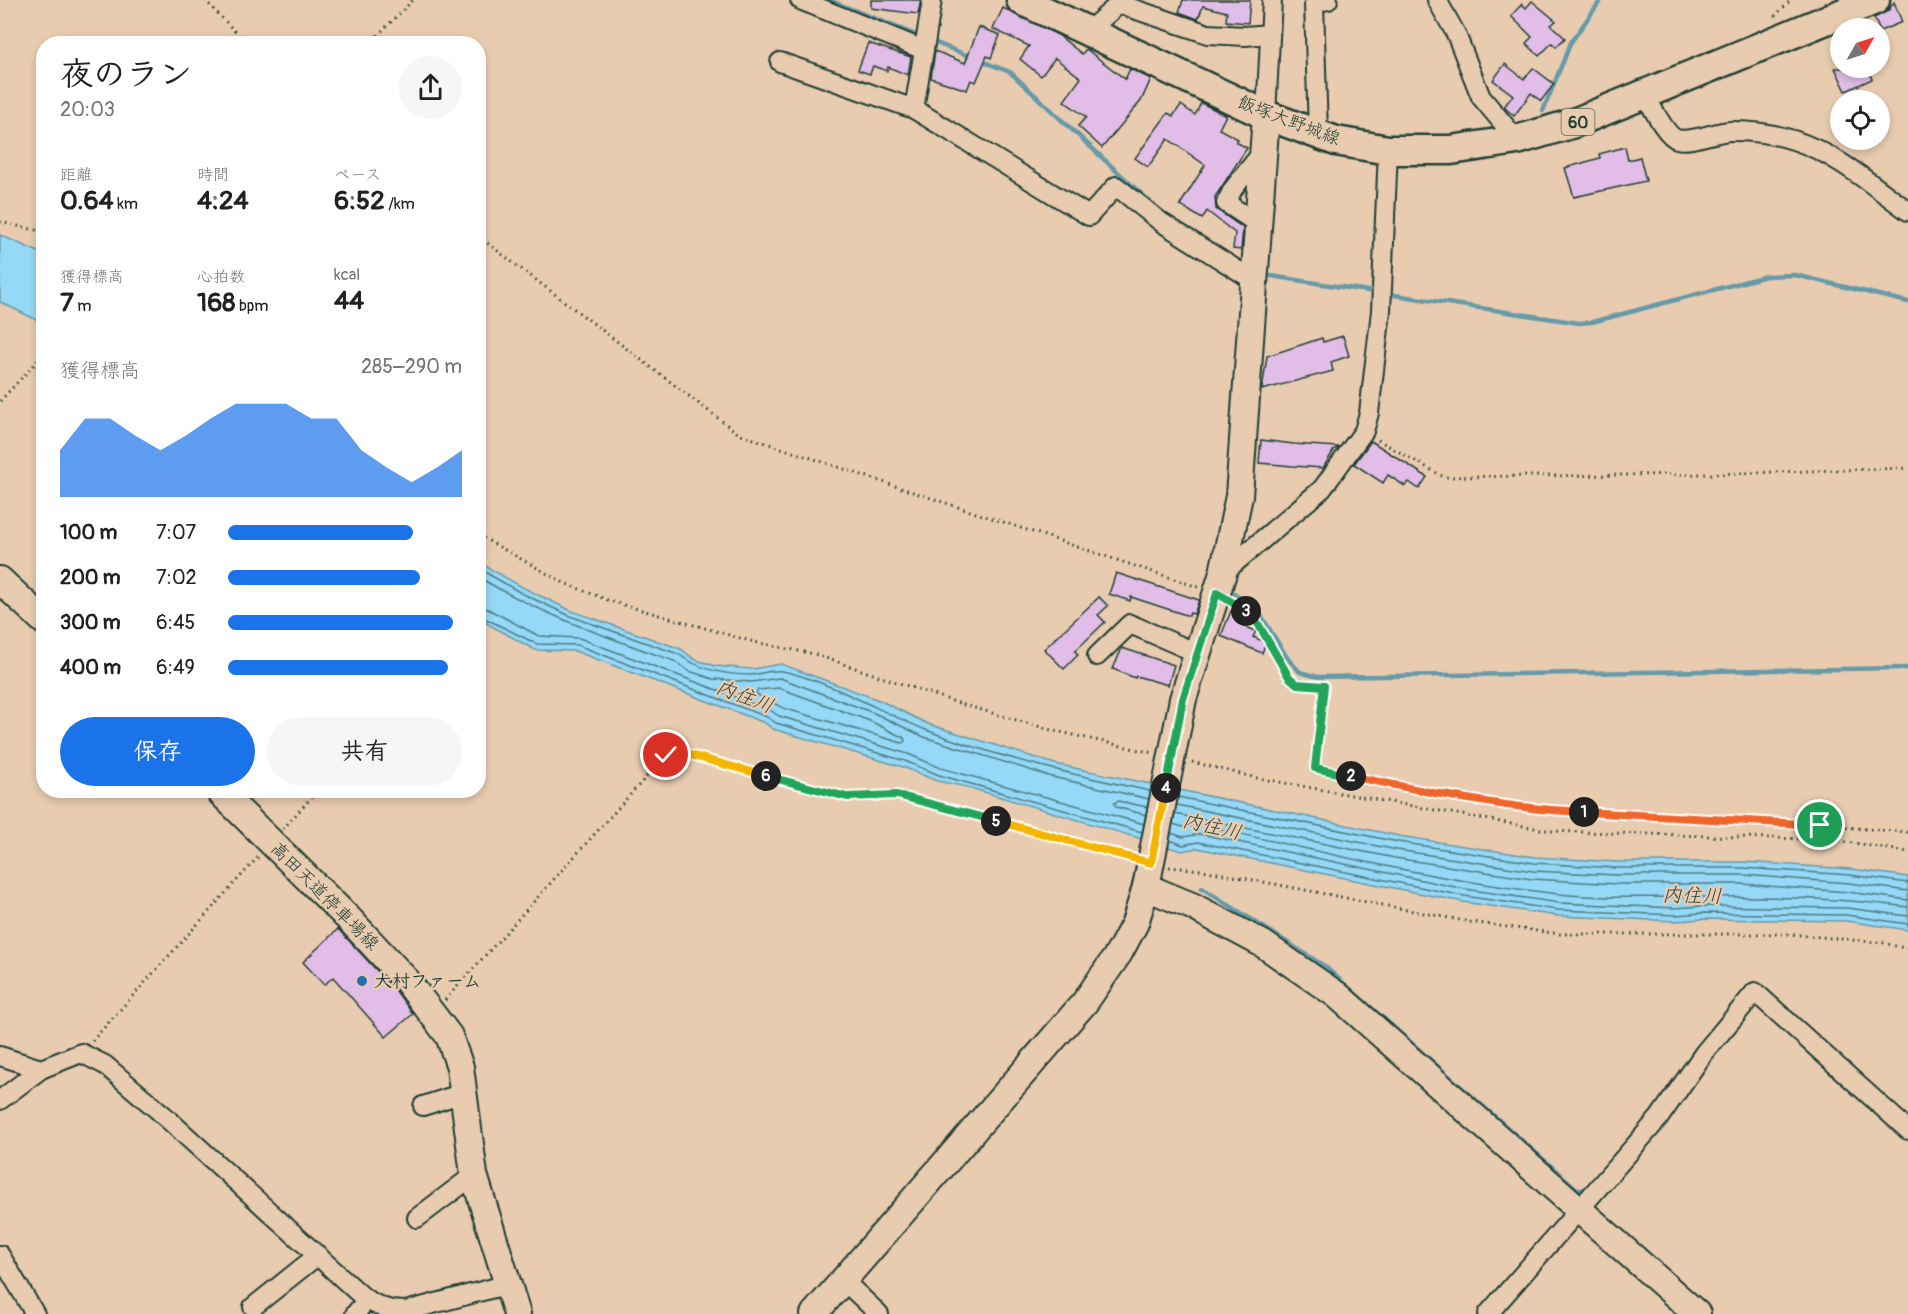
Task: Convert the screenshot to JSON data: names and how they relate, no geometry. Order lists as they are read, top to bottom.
{
  "streets": {
    "main road": ["飯塚大野城線", "60"],
    "street": ["高田天道停車場線"]
  },
  "water": ["内住川"],
  "places": ["大村ファーム"],
  "north": "top right",
  "page": {
    "heading": ["夜のラン", "20:03"],
    "stats": [
      ["距離", "0.64 km"],
      ["時間", "4:24"],
      ["ペース", "6:52 /km"],
      ["獲得標高", "7 m"],
      ["心拍数", "168 bpm"],
      ["kcal", "44"]
    ],
    "chart": ["獲得標高", "285–290 m"],
    "list": [
      {
        "name": "100 m",
        "note": "7:07"
      },
      {
        "name": "200 m",
        "note": "7:02"
      },
      {
        "name": "300 m",
        "note": "6:45"
      },
      {
        "name": "400 m",
        "note": "6:49"
      }
    ],
    "pins": [
      "3",
      "2",
      "6",
      "4",
      "1",
      "5"
    ],
    "buttons": ["保存", "共有"]
  }
}
